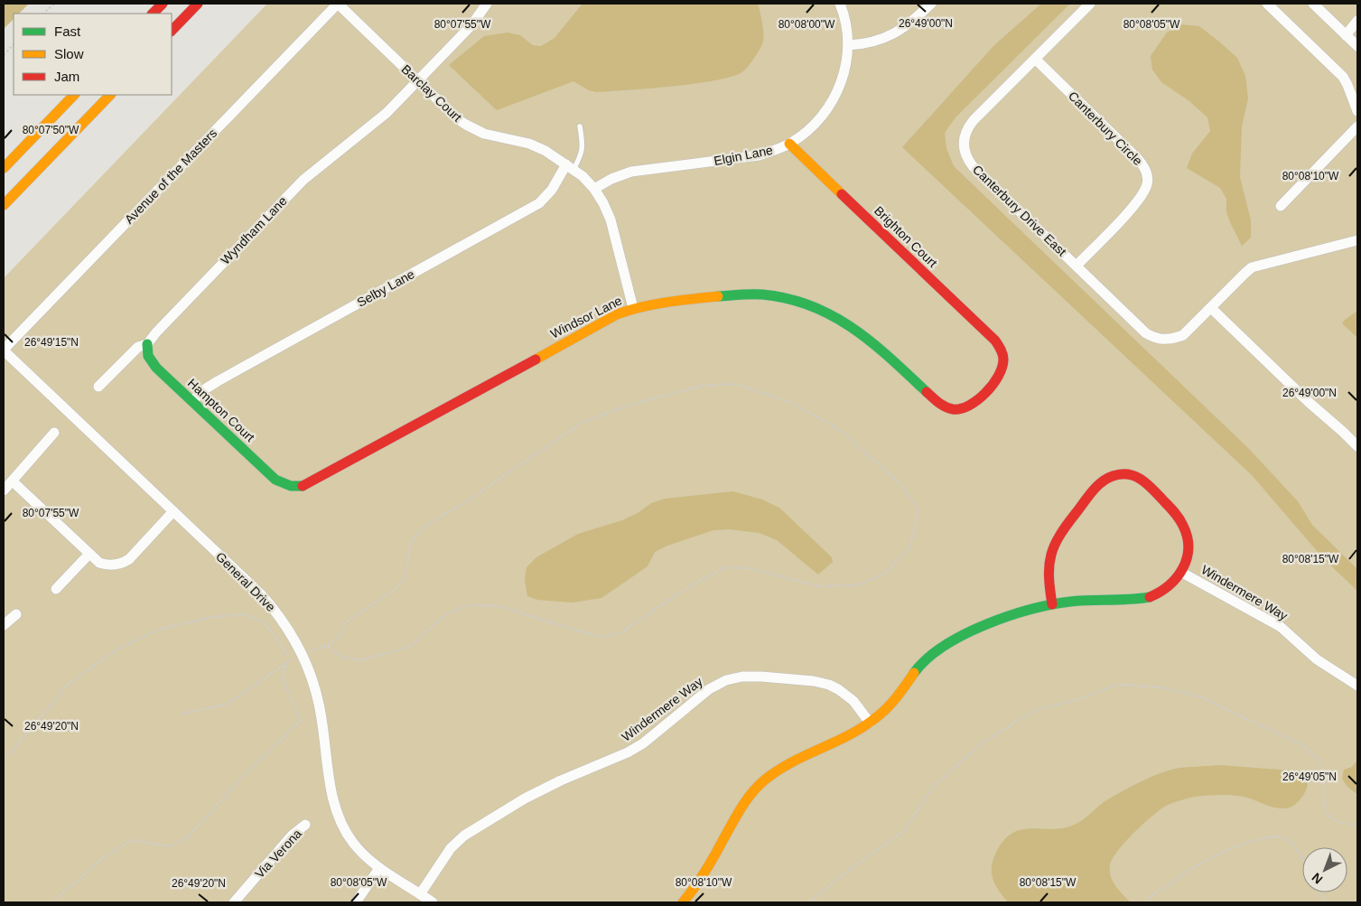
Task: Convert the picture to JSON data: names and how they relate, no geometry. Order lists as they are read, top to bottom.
{
  "streets": {
    "main road": [
      "Brighton Court",
      "Windsor Lane",
      "Hampton Court",
      "Windermere Way"
    ],
    "street": [
      "Barclay Court",
      "Canterbury Circle",
      "Elgin Lane",
      "Avenue of the Masters",
      "Canterbury Drive East",
      "Wyndham Lane",
      "Selby Lane",
      "General Drive",
      "Via Verona"
    ]
  },
  "crossings": [
    ["Barclay Court", "Elgin Lane"],
    ["Barclay Court", "Avenue of the Masters"],
    ["Barclay Court", "Wyndham Lane"],
    ["Barclay Court", "Selby Lane"],
    ["Barclay Court", "Windsor Lane"],
    ["Canterbury Circle", "Canterbury Drive East"],
    ["Elgin Lane", "Brighton Court"],
    ["Avenue of the Masters", "General Drive"],
    ["Wyndham Lane", "Hampton Court"],
    ["Brighton Court", "Windsor Lane"],
    ["Selby Lane", "Hampton Court"],
    ["Windsor Lane", "Hampton Court"],
    ["General Drive", "Windermere Way"]
  ],
  "legend": ["Fast", "Slow", "Jam"],
  "north": "bottom left",
  "coordinates": [
    "26°49'00\"N",
    "80°07'55\"W",
    "80°08'00\"W",
    "80°08'05\"W",
    "80°07'50\"W",
    "80°08'10\"W",
    "26°49'15\"N",
    "80°08'15\"W",
    "26°49'20\"N",
    "26°49'05\"N"
  ]
}
